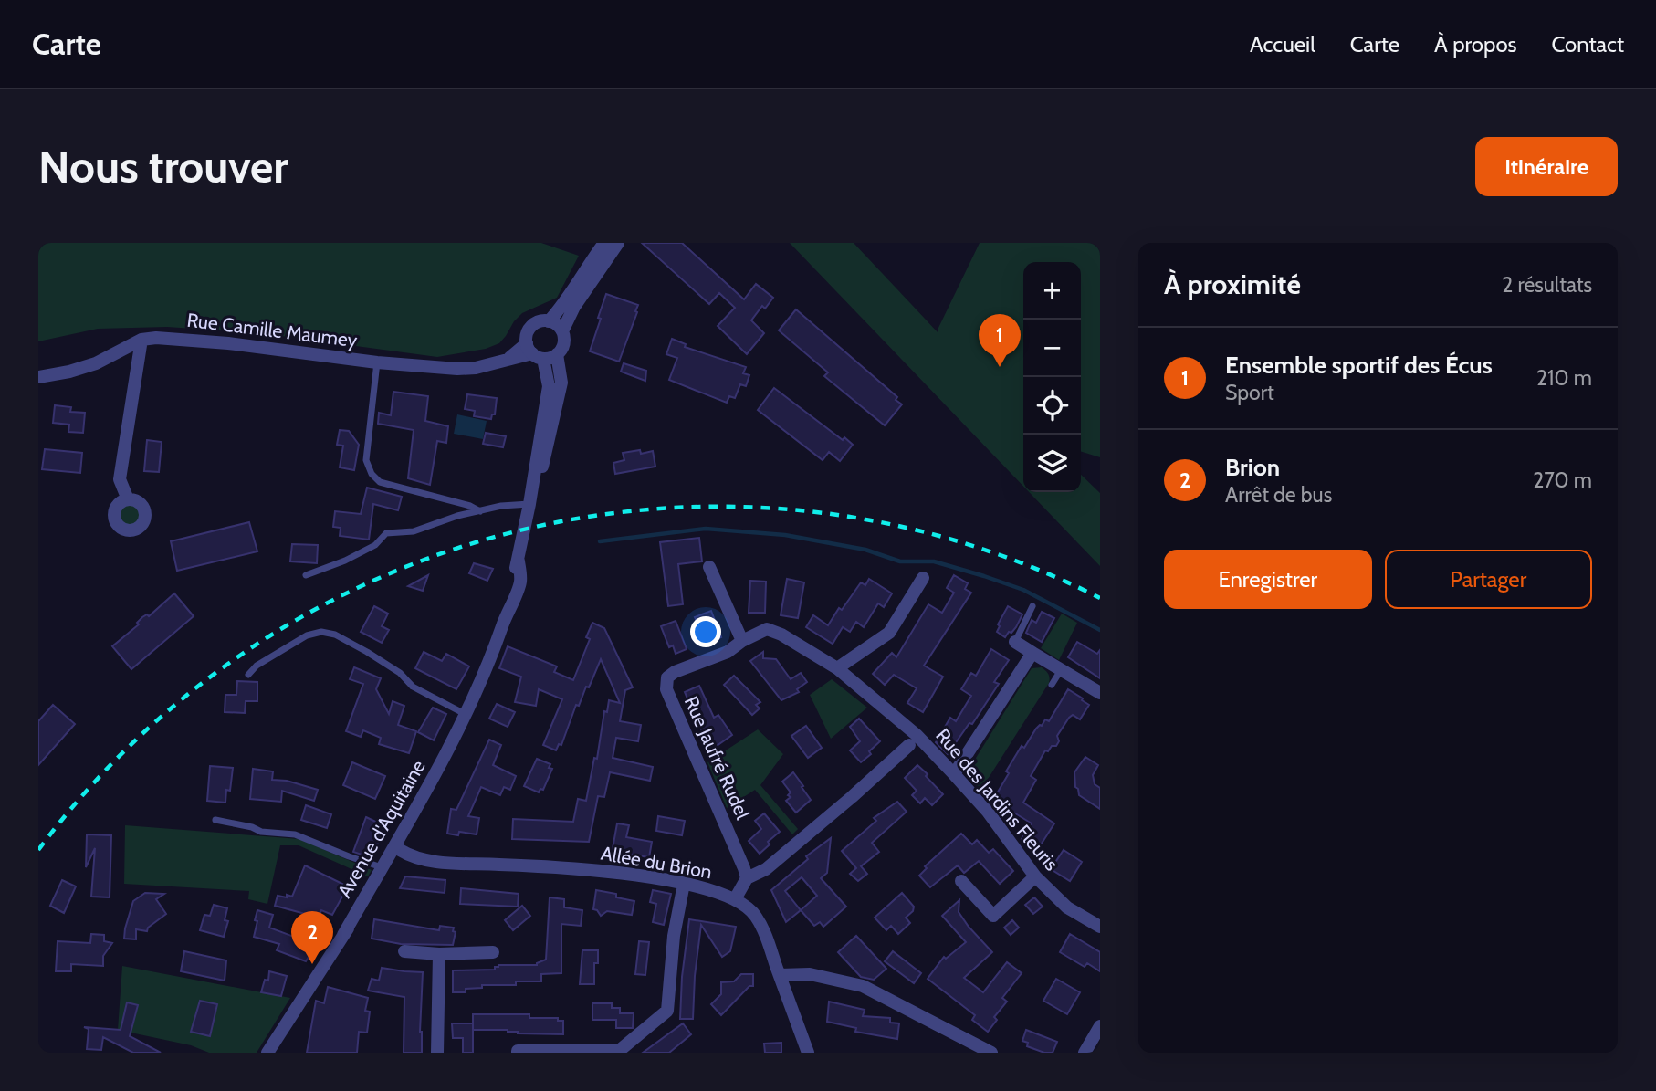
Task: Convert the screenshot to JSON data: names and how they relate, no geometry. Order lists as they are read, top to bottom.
{
  "streets": {
    "street": [
      "Rue Camille Maumey",
      "Rue Jaufré Rudel",
      "Rue des Jardins Fleuris",
      "Avenue d'Aquitaine",
      "Allée du Brion"
    ]
  },
  "crossings": [
    ["Rue Camille Maumey", "Avenue d'Aquitaine"],
    ["Rue Jaufré Rudel", "Rue des Jardins Fleuris"],
    ["Avenue d'Aquitaine", "Allée du Brion"]
  ],
  "page": {
    "header": "Carte",
    "nav": [
      "Accueil",
      "Carte",
      "À propos",
      "Contact"
    ],
    "buttons": [
      "Itinéraire",
      ["Enregistrer", "Partager"]
    ],
    "title": "Nous trouver",
    "heading": ["À proximité", "2 résultats"],
    "map_buttons": ["+", "−"],
    "pins": ["1", "2"],
    "list": [
      {
        "mark": "1",
        "name": "Ensemble sportif des Écus",
        "note": "Sport",
        "value": "210 m"
      },
      {
        "mark": "2",
        "name": "Brion",
        "note": "Arrêt de bus",
        "value": "270 m"
      }
    ]
  }
}
